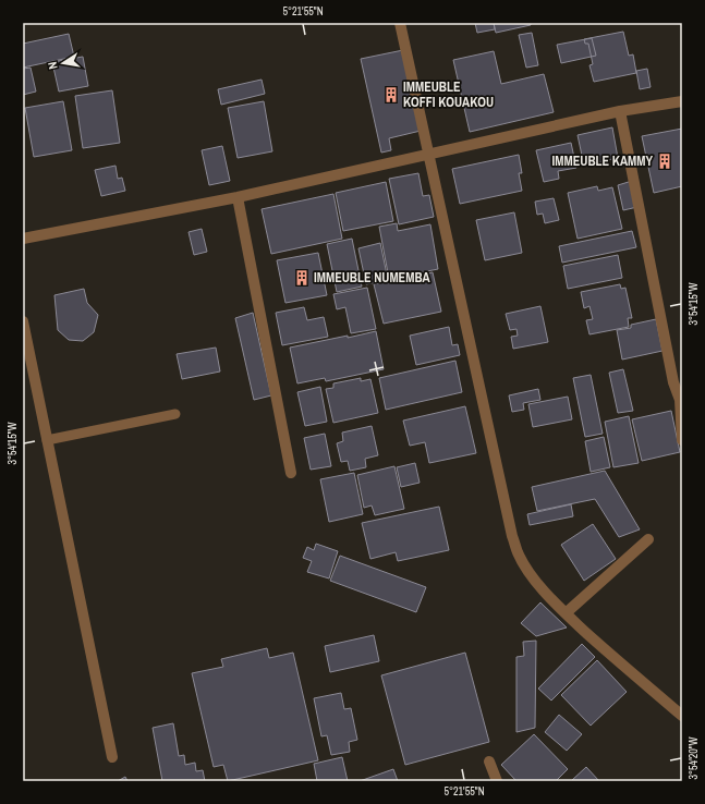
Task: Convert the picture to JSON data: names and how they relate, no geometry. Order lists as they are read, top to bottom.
{
  "places": {
    "building": ["IMMEUBLE KOFFI KOUAKOU", "IMMEUBLE KAMMY", "IMMEUBLE NUMEMBA"]
  },
  "north": "left",
  "coordinates": ["5°21'55\"N", "3°54'15\"W", "3°54'20\"W"]
}
